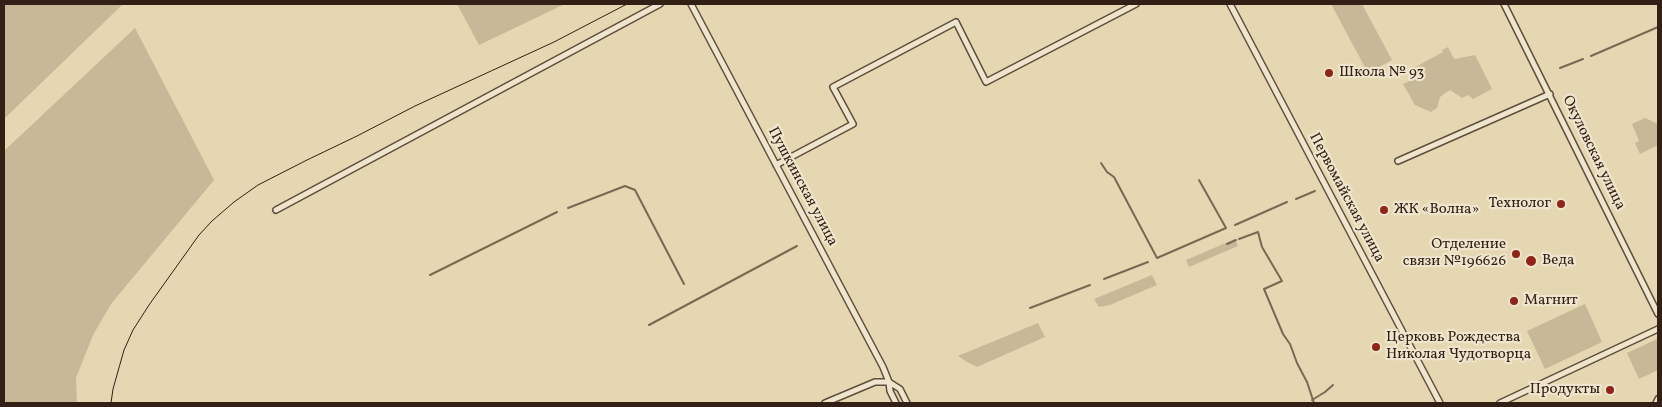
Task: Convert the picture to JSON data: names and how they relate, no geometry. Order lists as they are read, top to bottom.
{
  "streets": {
    "street": ["Окуловская улица", "Пушкинская улица", "Первомайская улица"]
  },
  "places": [
    "Школа № 93",
    "Технолог",
    "ЖК «Волна»",
    "Отделение связи №196626",
    "Веда",
    "Магнит",
    "Церковь Рождества Николая Чудотворца",
    "Продукты"
  ]
}
